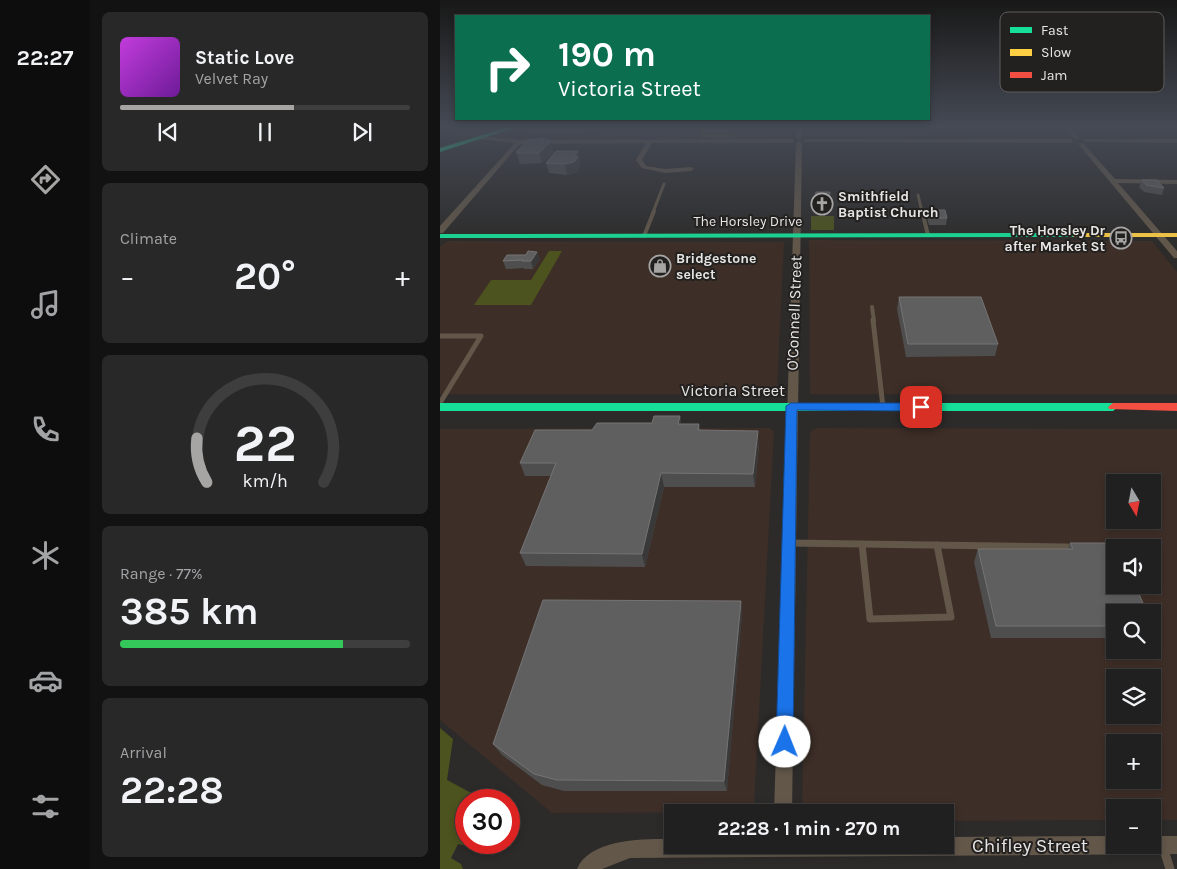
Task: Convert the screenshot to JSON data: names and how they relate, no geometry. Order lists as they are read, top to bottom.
{
  "streets": {
    "main road": ["The Horsley Drive", "Victoria Street"],
    "street": ["O'Connell Street", "Chifley Street"]
  },
  "crossings": [
    ["The Horsley Drive", "O'Connell Street"],
    ["O'Connell Street", "Victoria Street"]
  ],
  "places": {
    "church": ["Smithfield Baptist Church"],
    "bus stop": ["The Horsley Dr after Market St"],
    "shop": ["Bridgestone select"]
  },
  "legend": ["Fast", "Slow", "Jam"],
  "north": "bottom",
  "page": {
    "tabs": "22:27",
    "turn": ["190 m", "Victoria Street"],
    "song": ["Static Love", "Velvet Ray"],
    "tile": [
      "Climate",
      ["Range · 77%", "385 km"],
      ["Arrival", "22:28"]
    ],
    "heat": ["−", "20°", "+"],
    "map_buttons": ["+", "−"],
    "limit": "30",
    "trip": "22:28 · 1 min · 270 m",
    "gauge": ["22", "km/h"]
  }
}
